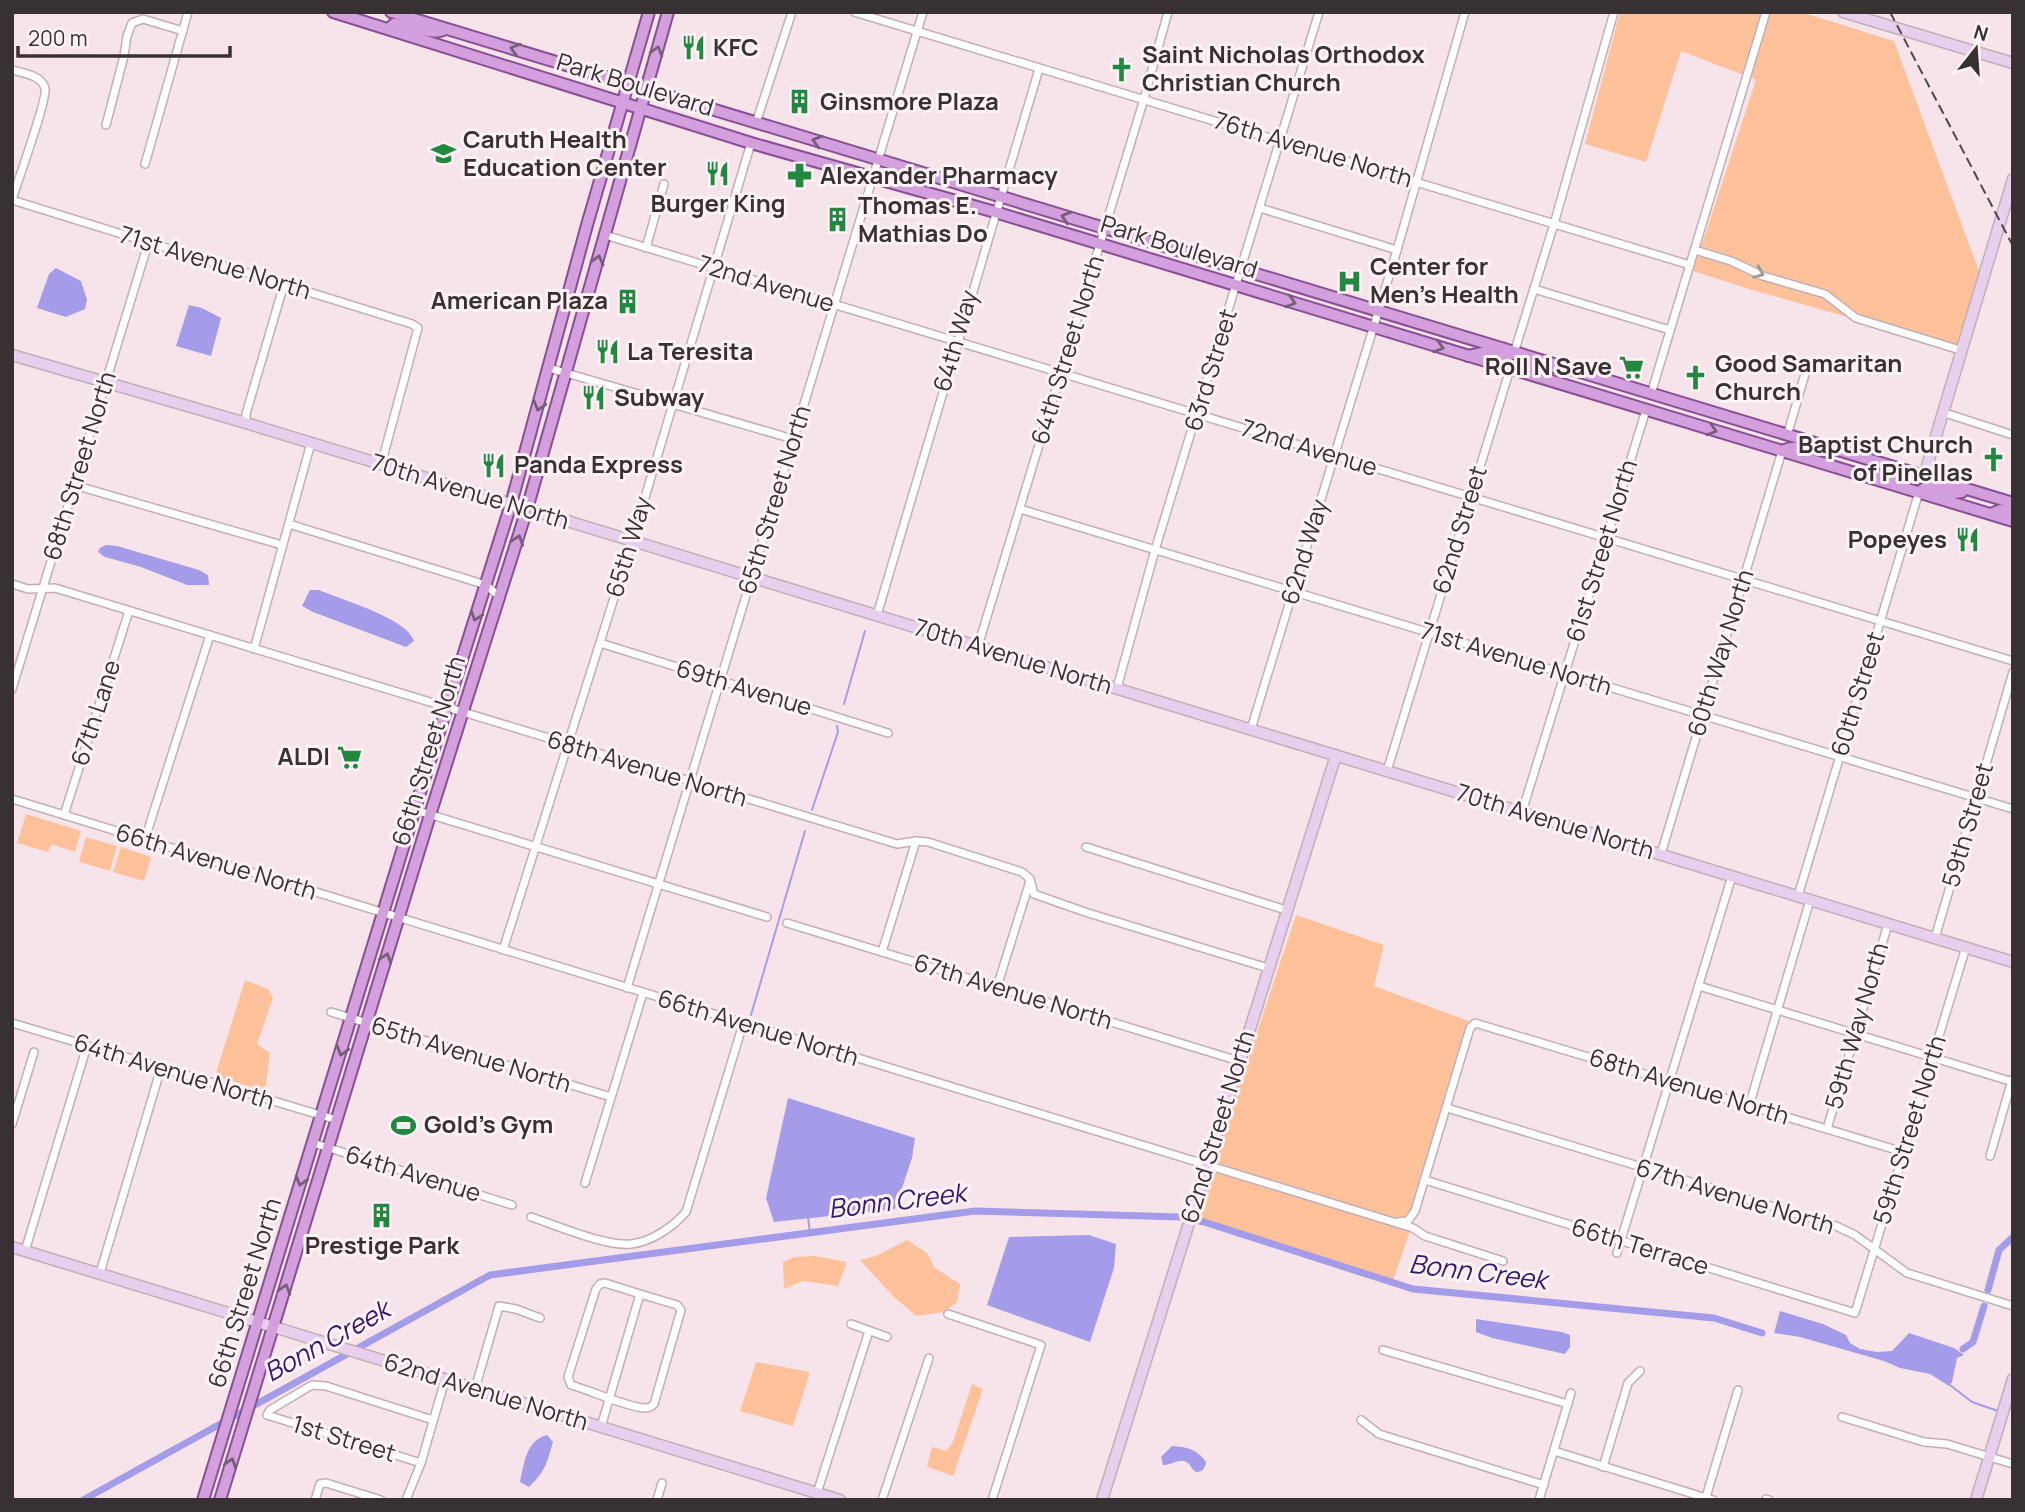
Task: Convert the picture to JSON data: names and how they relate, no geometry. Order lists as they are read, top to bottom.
{
  "streets": {
    "main road": ["Park Boulevard", "66th Street North"],
    "street": [
      "76th Avenue North",
      "71st Avenue North",
      "72nd Avenue",
      "64th Way",
      "64th Street North",
      "63rd Street",
      "68th Street North",
      "70th Avenue North",
      "65th Street North",
      "62nd Street",
      "65th Way",
      "61st Street North",
      "62nd Way",
      "60th Way North",
      "69th Avenue",
      "60th Street",
      "67th Lane",
      "68th Avenue North",
      "59th Street",
      "66th Avenue North",
      "67th Avenue North",
      "59th Way North",
      "65th Avenue North",
      "64th Avenue North",
      "62nd Street North",
      "59th Street North",
      "64th Avenue",
      "66th Terrace",
      "62nd Avenue North",
      "1st Street"
    ]
  },
  "crossings": [
    ["Park Boulevard", "64th Way"],
    ["Park Boulevard", "64th Street North"],
    ["Park Boulevard", "63rd Street"],
    ["Park Boulevard", "65th Street North"],
    ["Park Boulevard", "62nd Street"],
    ["Park Boulevard", "65th Way"],
    ["Park Boulevard", "61st Street North"],
    ["Park Boulevard", "62nd Way"],
    ["Park Boulevard", "60th Way North"],
    ["Park Boulevard", "60th Street"],
    ["Park Boulevard", "66th Street North"],
    ["76th Avenue North", "64th Way"],
    ["76th Avenue North", "64th Street North"],
    ["76th Avenue North", "63rd Street"],
    ["76th Avenue North", "65th Street North"],
    ["76th Avenue North", "62nd Way"],
    ["71st Avenue North", "64th Street North"],
    ["71st Avenue North", "63rd Street"],
    ["71st Avenue North", "68th Street North"],
    ["71st Avenue North", "70th Avenue North"],
    ["71st Avenue North", "62nd Street"],
    ["71st Avenue North", "61st Street North"],
    ["71st Avenue North", "62nd Way"],
    ["71st Avenue North", "60th Way North"],
    ["71st Avenue North", "60th Street"],
    ["71st Avenue North", "59th Street"],
    ["72nd Avenue", "64th Way"],
    ["72nd Avenue", "64th Street North"],
    ["72nd Avenue", "63rd Street"],
    ["72nd Avenue", "65th Street North"],
    ["72nd Avenue", "62nd Street"],
    ["72nd Avenue", "65th Way"],
    ["72nd Avenue", "61st Street North"],
    ["72nd Avenue", "62nd Way"],
    ["72nd Avenue", "60th Way North"],
    ["72nd Avenue", "60th Street"],
    ["72nd Avenue", "66th Street North"],
    ["64th Way", "70th Avenue North"],
    ["64th Street North", "70th Avenue North"],
    ["63rd Street", "70th Avenue North"],
    ["68th Street North", "70th Avenue North"],
    ["68th Street North", "68th Avenue North"],
    ["70th Avenue North", "65th Street North"],
    ["70th Avenue North", "62nd Street"],
    ["70th Avenue North", "65th Way"],
    ["70th Avenue North", "61st Street North"],
    ["70th Avenue North", "62nd Way"],
    ["70th Avenue North", "60th Way North"],
    ["70th Avenue North", "60th Street"],
    ["70th Avenue North", "66th Street North"],
    ["70th Avenue North", "59th Street"],
    ["70th Avenue North", "59th Way North"],
    ["70th Avenue North", "62nd Street North"],
    ["70th Avenue North", "59th Street North"],
    ["65th Street North", "69th Avenue"],
    ["65th Street North", "68th Avenue North"],
    ["65th Street North", "66th Avenue North"],
    ["65th Way", "69th Avenue"],
    ["65th Way", "68th Avenue North"],
    ["65th Way", "66th Avenue North"],
    ["67th Lane", "68th Avenue North"],
    ["67th Lane", "66th Avenue North"],
    ["66th Street North", "68th Avenue North"],
    ["66th Street North", "66th Avenue North"],
    ["66th Street North", "65th Avenue North"],
    ["66th Street North", "64th Avenue North"],
    ["66th Street North", "64th Avenue"],
    ["66th Street North", "62nd Avenue North"],
    ["68th Avenue North", "67th Avenue North"],
    ["68th Avenue North", "59th Way North"],
    ["68th Avenue North", "62nd Street North"],
    ["68th Avenue North", "59th Street North"],
    ["66th Avenue North", "62nd Street North"],
    ["67th Avenue North", "62nd Street North"],
    ["67th Avenue North", "59th Street North"],
    ["59th Street North", "66th Terrace"]
  ],
  "water": ["Bonn Creek"],
  "places": {
    "restaurant": [
      "KFC",
      "Burger King",
      "La Teresita",
      "Subway",
      "Panda Express",
      "Popeyes"
    ],
    "church": ["Saint Nicholas Orthodox Christian Church", "Good Samaritan Church", "Baptist Church of Pinellas"],
    "building": [
      "Ginsmore Plaza",
      "Thomas E. Mathias Do",
      "American Plaza",
      "Prestige Park"
    ],
    "school or university": ["Caruth Health Education Center"],
    "pharmacy": ["Alexander Pharmacy"],
    "hospital": ["Center for Men's Health"],
    "supermarket": ["Roll N Save", "ALDI"],
    "sports": ["Gold's Gym"]
  },
  "scale_bar": "200 m",
  "north": "top"
}
